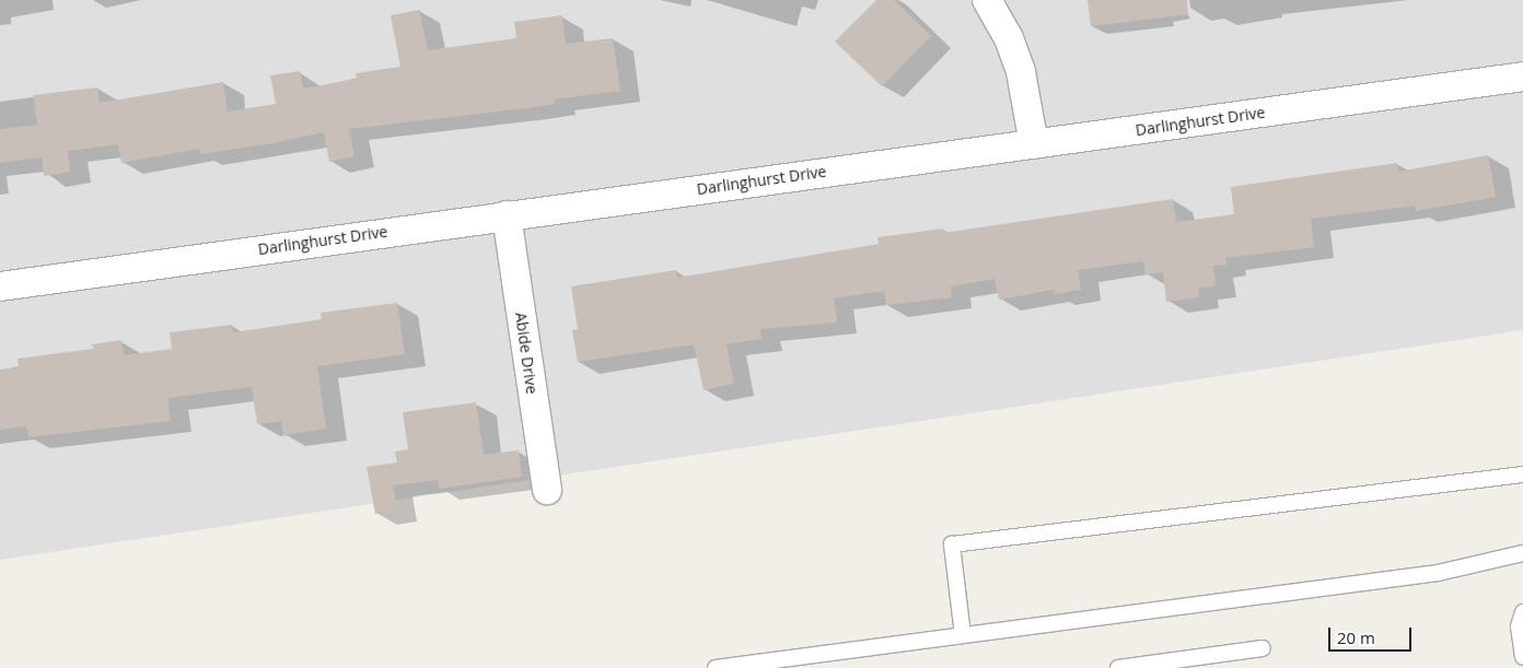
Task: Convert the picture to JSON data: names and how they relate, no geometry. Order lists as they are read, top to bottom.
{
  "streets": {
    "street": ["Darlinghurst Drive", "Abide Drive"]
  },
  "crossings": [
    ["Darlinghurst Drive", "Abide Drive"]
  ],
  "scale_bar": "20 m"
}
